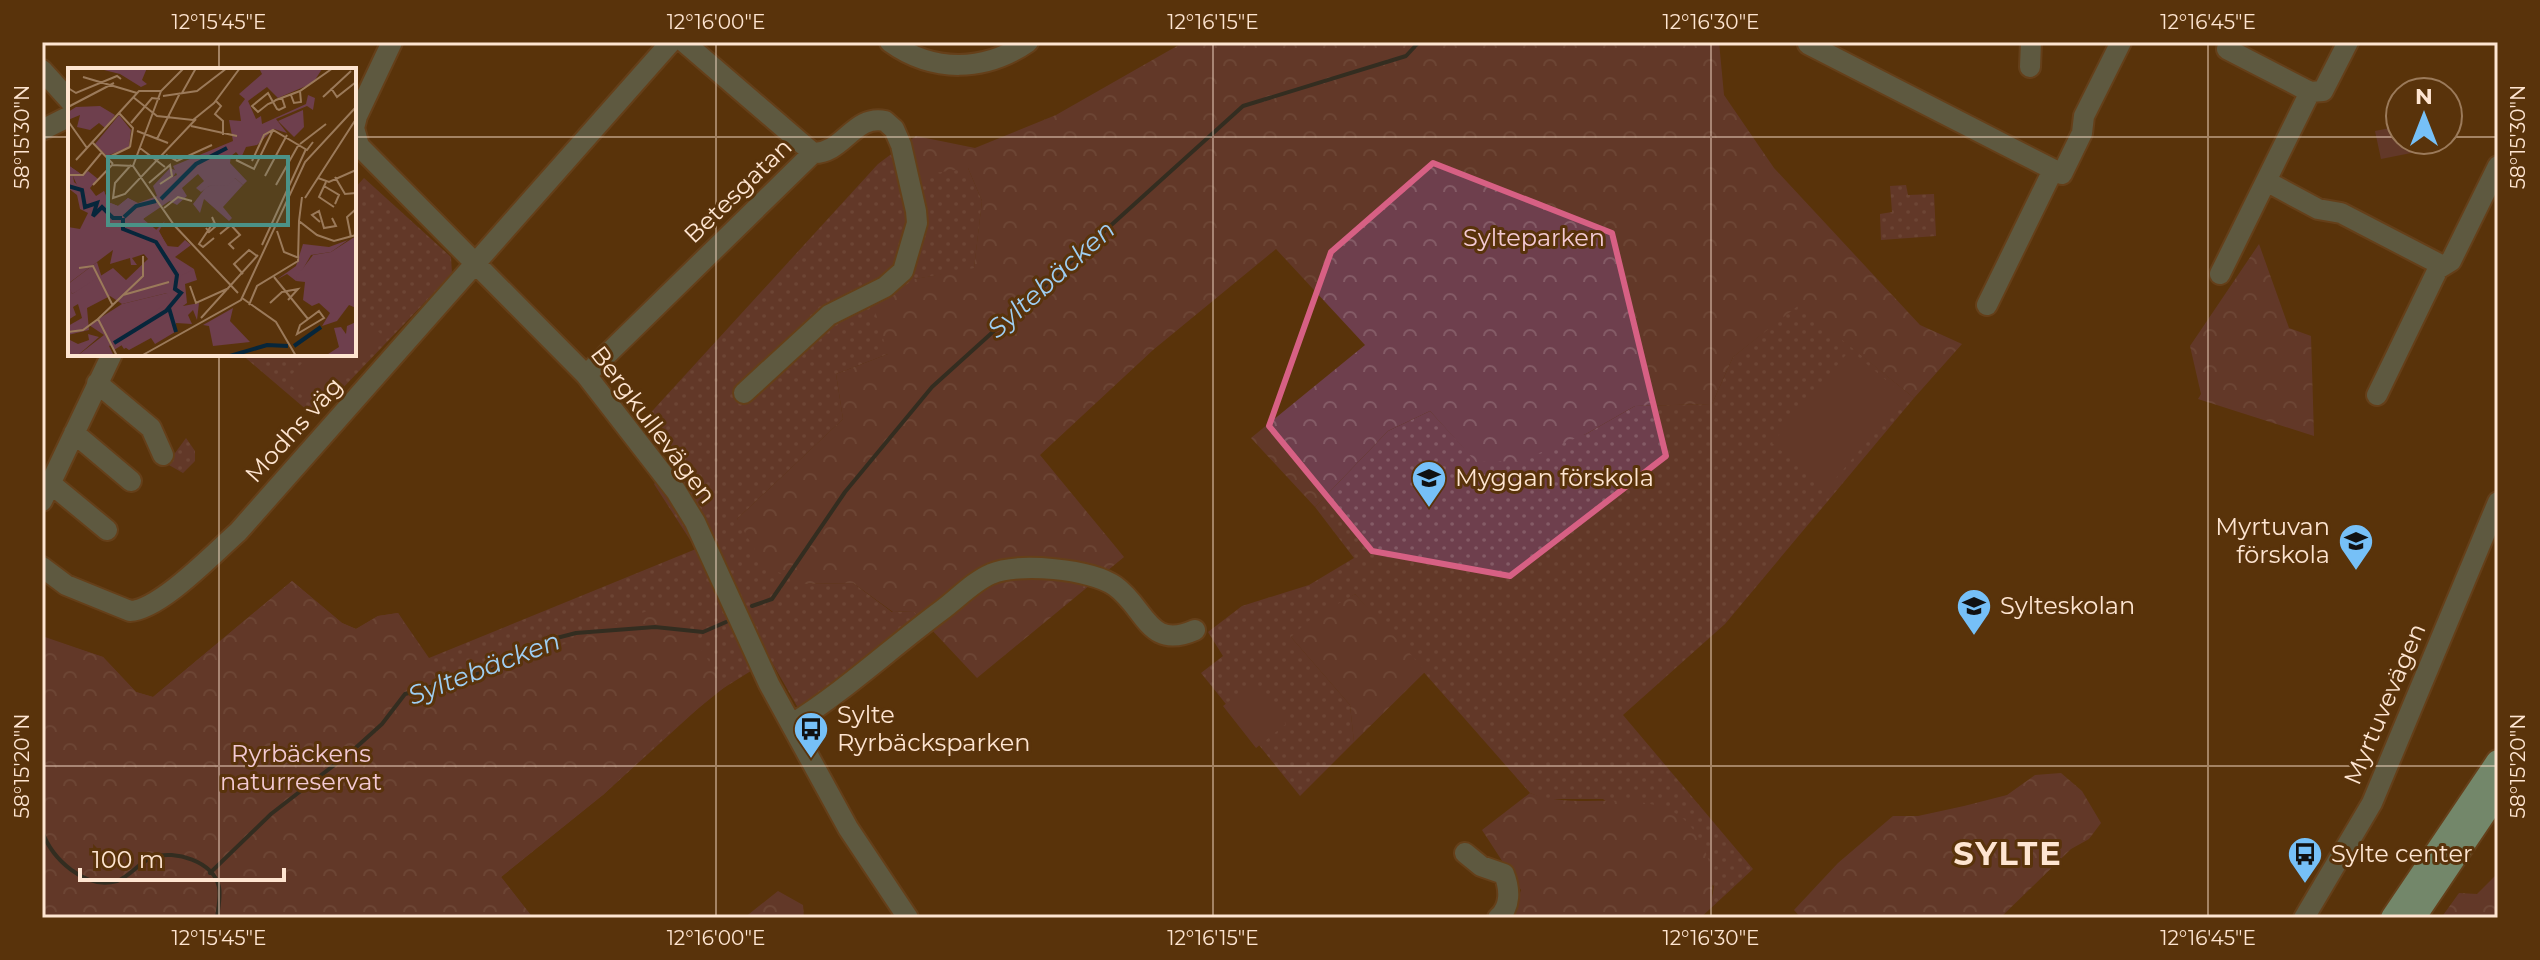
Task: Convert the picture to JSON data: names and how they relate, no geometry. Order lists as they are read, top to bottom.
{
  "streets": {
    "street": [
      "Betesgatan",
      "Bergkullevägen",
      "Modhs väg",
      "Myrtuvevägen"
    ]
  },
  "crossings": [
    ["Betesgatan", "Bergkullevägen"],
    ["Bergkullevägen", "Modhs väg"]
  ],
  "districts": ["SYLTE"],
  "water": ["Syltebäcken"],
  "parks": ["Sylteparken", "Ryrbäckens naturreservat"],
  "places": {
    "school or university": ["Myggan förskola", "Myrtuvan förskola", "Sylteskolan"],
    "bus stop": ["Sylte Ryrbäcksparken", "Sylte center"]
  },
  "scale_bar": "100 m",
  "north": "top",
  "coordinates": [
    "12°15'45\"E",
    "12°16'00\"E",
    "12°16'15\"E",
    "12°16'30\"E",
    "12°16'45\"E",
    "58°15'30\"N",
    "58°15'20\"N"
  ]
}
